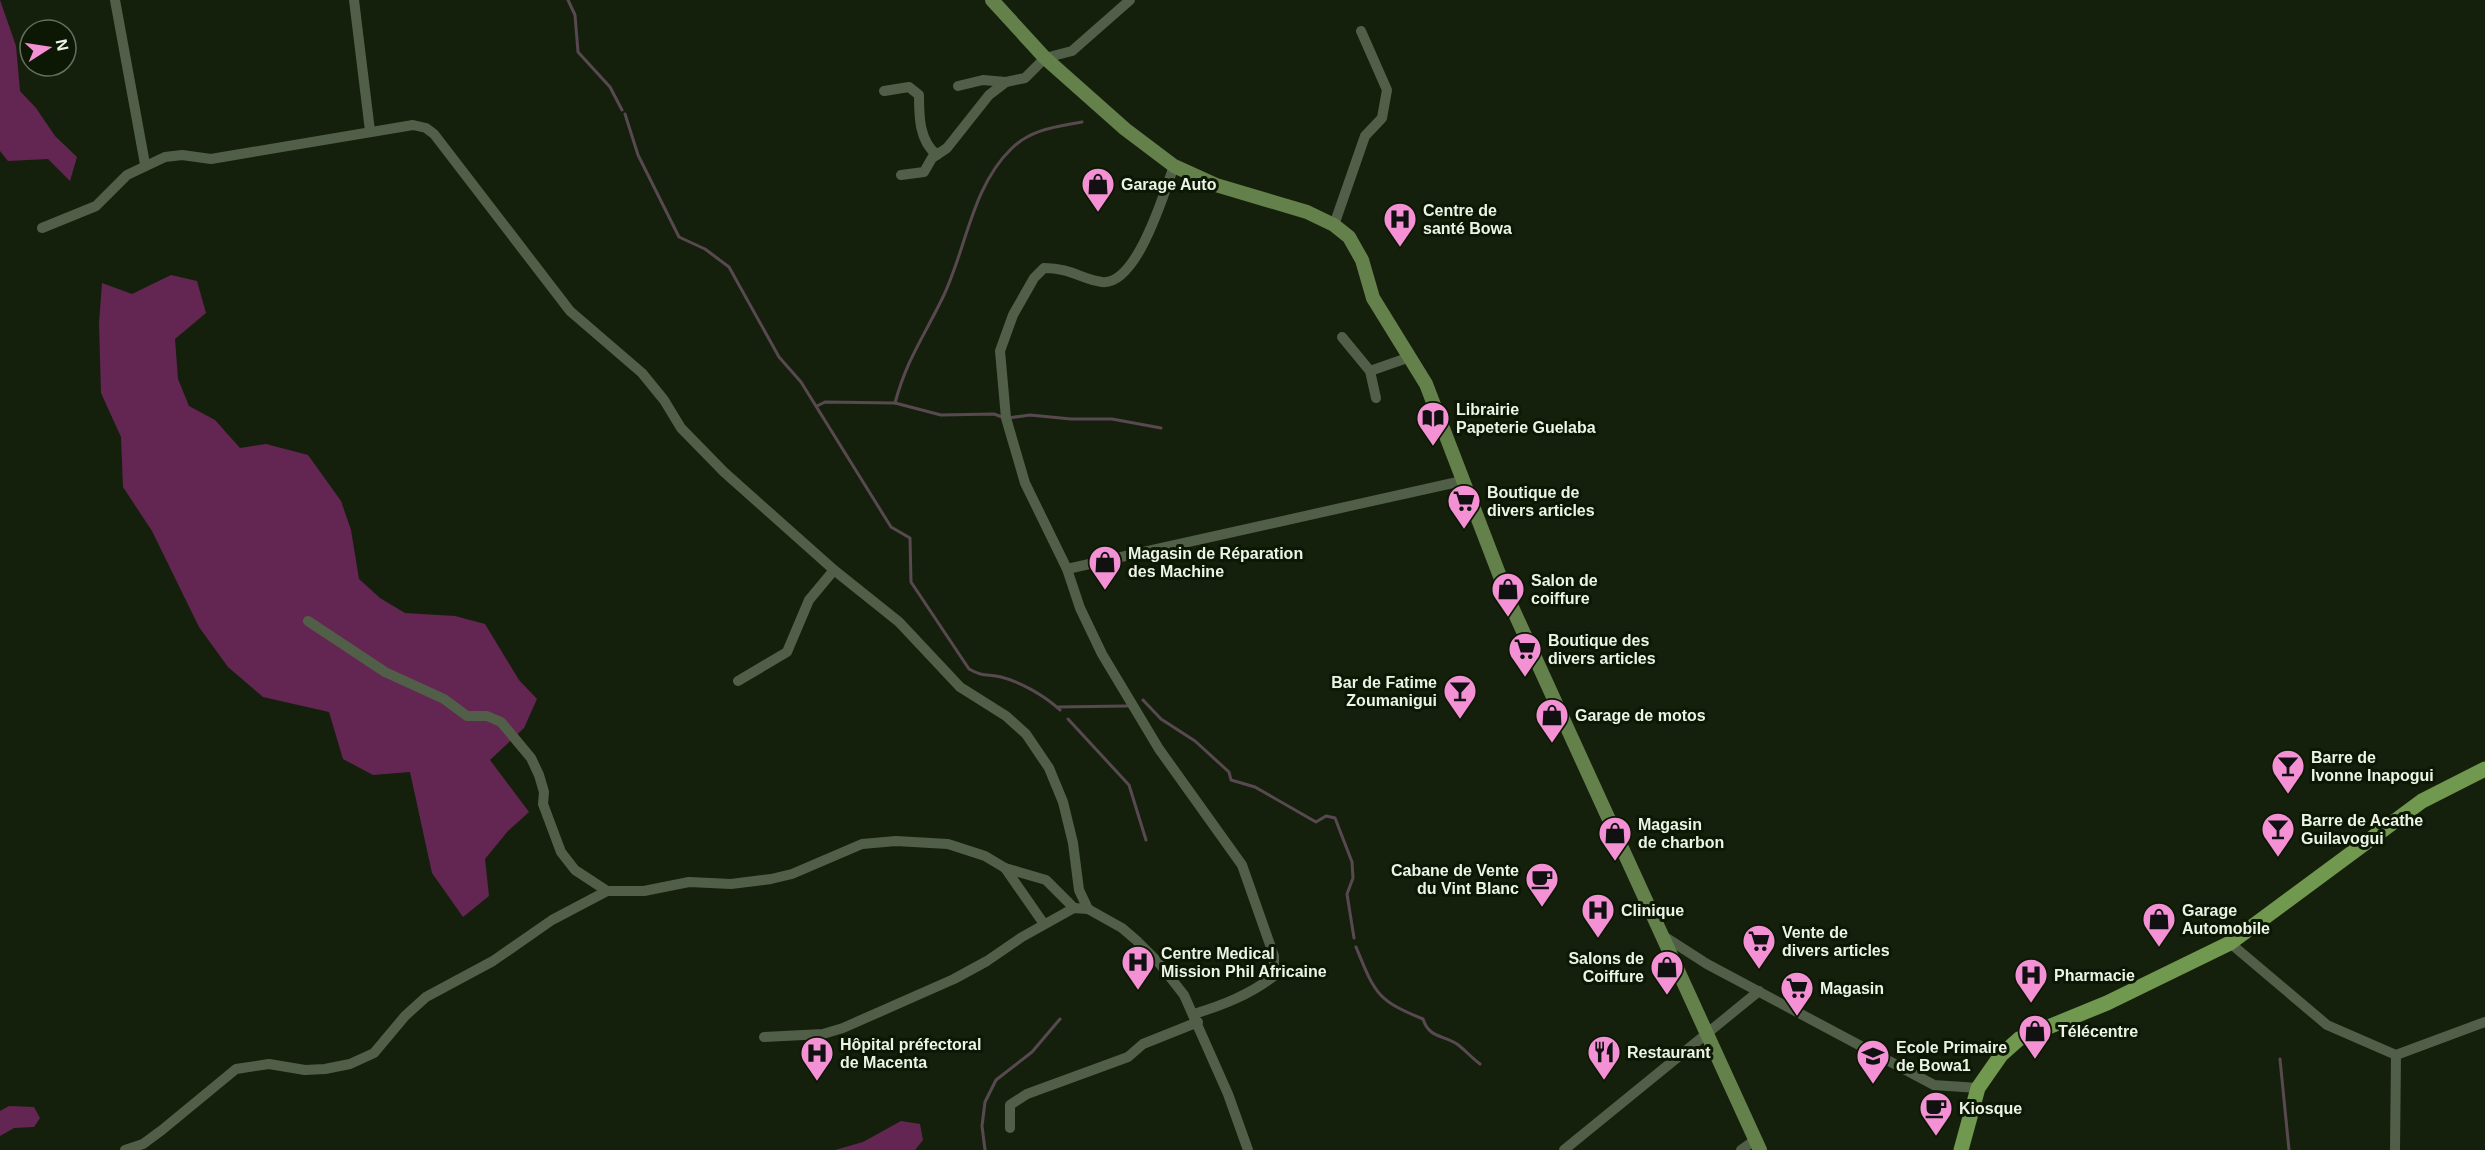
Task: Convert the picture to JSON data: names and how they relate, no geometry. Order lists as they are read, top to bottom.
{
  "places": {
    "shop": [
      "Garage Auto",
      "Magasin de Réparation des Machine",
      "Salon de coiffure",
      "Garage de motos",
      "Magasin de charbon",
      "Garage Automobile",
      "Salons de Coiffure",
      "Télécentre"
    ],
    "hospital": [
      "Centre de santé Bowa",
      "Clinique",
      "Centre Medical Mission Phil Africaine",
      "Pharmacie",
      "Hôpital préfectoral de Macenta"
    ],
    "library": ["Librairie Papeterie Guelaba"],
    "supermarket": [
      "Boutique de divers articles",
      "Boutique des divers articles",
      "Vente de divers articles",
      "Magasin"
    ],
    "bar": ["Bar de Fatime Zoumanigui", "Barre de Ivonne Inapogui", "Barre de Acathe Guilavogui"],
    "cafe": ["Cabane de Vente du Vint Blanc", "Kiosque"],
    "restaurant": ["Restaurant"],
    "school or university": ["Ecole Primaire de Bowa1"]
  },
  "north": "right"
}
